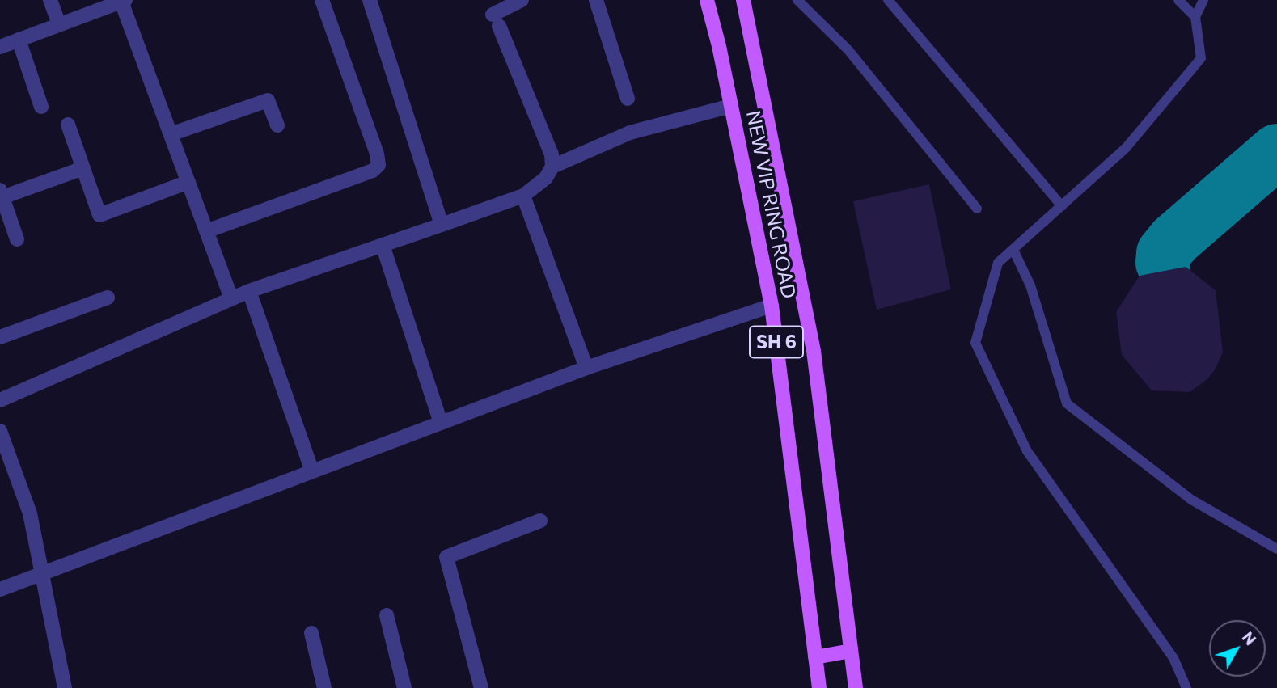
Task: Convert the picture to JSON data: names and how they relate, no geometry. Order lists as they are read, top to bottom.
{
  "streets": {
    "main road": ["NEW VIP RING ROAD", "SH 6"]
  },
  "north": "top right"
}
